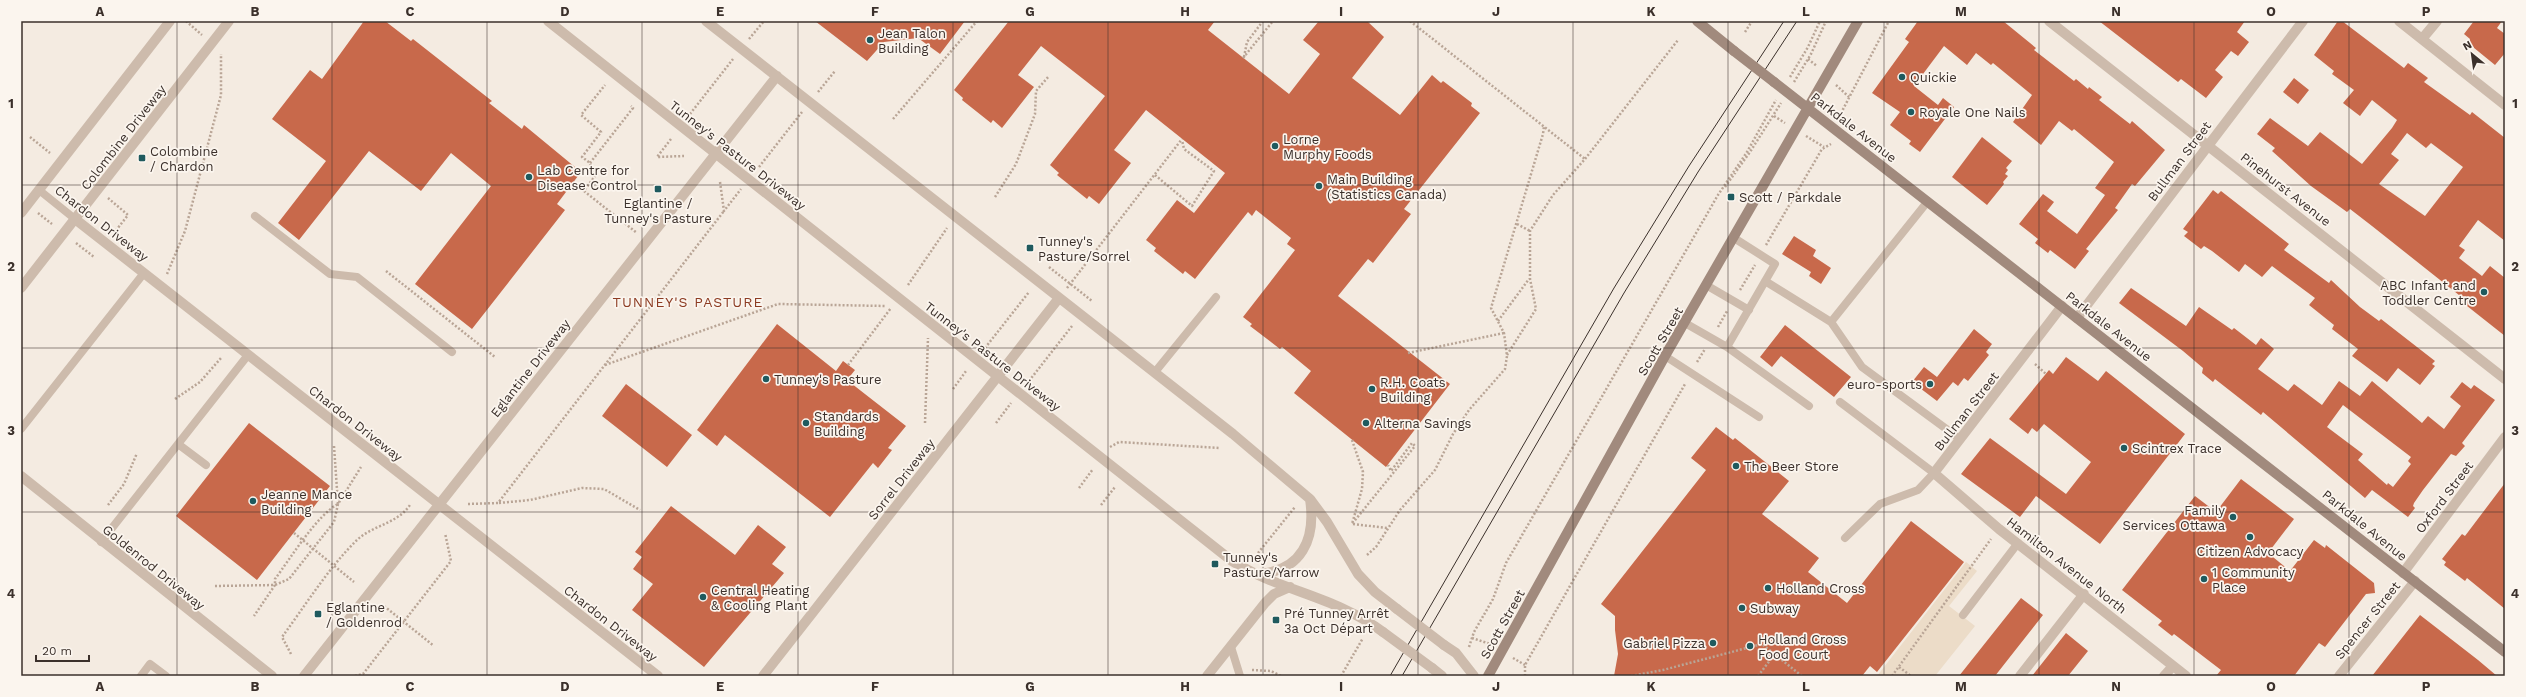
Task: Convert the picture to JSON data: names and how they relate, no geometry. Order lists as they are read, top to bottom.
{
  "streets": {
    "main road": ["Parkdale Avenue", "Scott Street"],
    "street": [
      "Colombine Driveway",
      "Tunney's Pasture Driveway",
      "Bullman Street",
      "Pinehurst Avenue",
      "Chardon Driveway",
      "Eglantine Driveway",
      "Sorrel Driveway",
      "Oxford Street",
      "Hamilton Avenue North",
      "Goldenrod Driveway",
      "Spencer Street"
    ]
  },
  "crossings": [
    ["Parkdale Avenue", "Bullman Street"],
    ["Parkdale Avenue", "Scott Street"],
    ["Parkdale Avenue", "Oxford Street"],
    ["Parkdale Avenue", "Spencer Street"],
    ["Colombine Driveway", "Chardon Driveway"],
    ["Tunney's Pasture Driveway", "Eglantine Driveway"],
    ["Tunney's Pasture Driveway", "Sorrel Driveway"],
    ["Bullman Street", "Pinehurst Avenue"],
    ["Bullman Street", "Hamilton Avenue North"],
    ["Chardon Driveway", "Eglantine Driveway"]
  ],
  "districts": ["TUNNEY'S PASTURE"],
  "places": {
    "other": [
      "Jean Talon Building",
      "Quickie",
      "Royale One Nails",
      "Lorne Murphy Foods",
      "Lab Centre for Disease Control",
      "Main Building (Statistics Canada)",
      "ABC Infant and Toddler Centre",
      "Tunney's Pasture",
      "euro-sports",
      "R.H. Coats Building",
      "Standards Building",
      "Alterna Savings",
      "Scintrex Trace",
      "The Beer Store",
      "Jeanne Mance Building",
      "Family Services Ottawa",
      "Citizen Advocacy",
      "1 Community Place",
      "Holland Cross",
      "Central Heating & Cooling Plant",
      "Subway",
      "Gabriel Pizza",
      "Holland Cross Food Court"
    ],
    "transit": [
      "Colombine / Chardon",
      "Eglantine / Tunney's Pasture",
      "Scott / Parkdale",
      "Tunney's Pasture/Sorrel",
      "Tunney's Pasture/Yarrow",
      "Eglantine / Goldenrod",
      "Pré Tunney Arrêt 3a Oct Départ"
    ]
  },
  "scale_bar": "20 m",
  "north": "top left",
  "grid": {
    "columns": [
      "A",
      "B",
      "C",
      "D",
      "E",
      "F",
      "G",
      "H",
      "I",
      "J",
      "K",
      "L",
      "M",
      "N",
      "O",
      "P"
    ],
    "rows": [
      "1",
      "2",
      "3",
      "4"
    ]
  }
}
